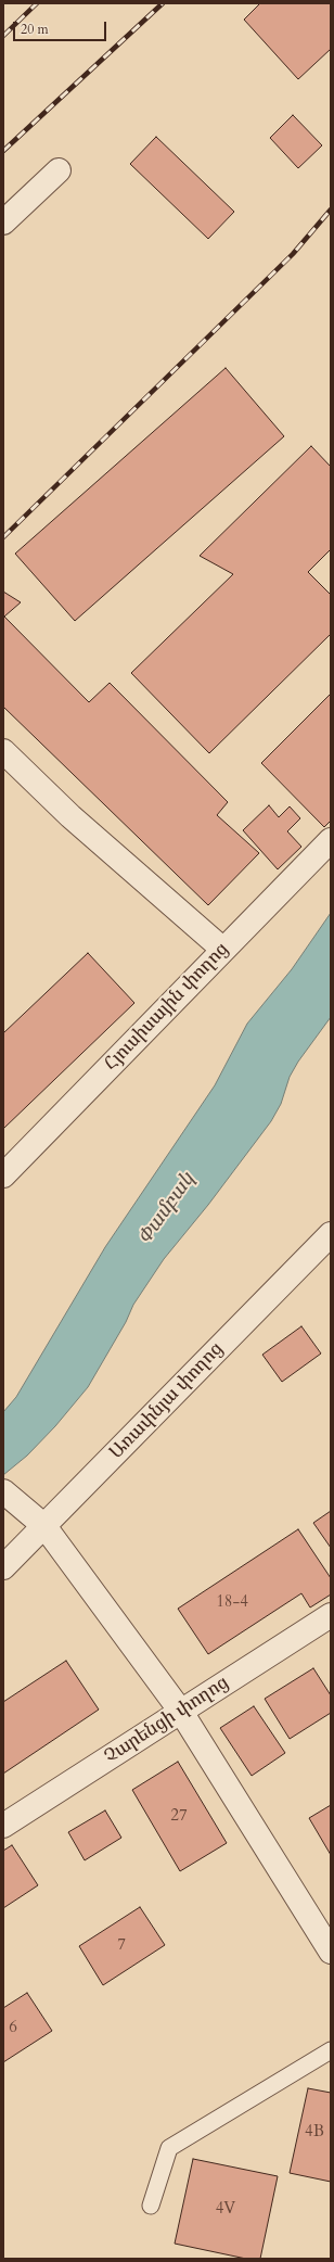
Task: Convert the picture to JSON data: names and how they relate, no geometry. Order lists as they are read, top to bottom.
{
  "streets": {
    "street": ["Հյուսիսային փողոց", "Առափնյա փողոց", "Չարենցի փողոց"]
  },
  "water": ["Փամբակ"],
  "house_numbers": [
    "18-4",
    "27",
    "7",
    "6",
    "4B",
    "4V"
  ],
  "scale_bar": "20 m"
}
